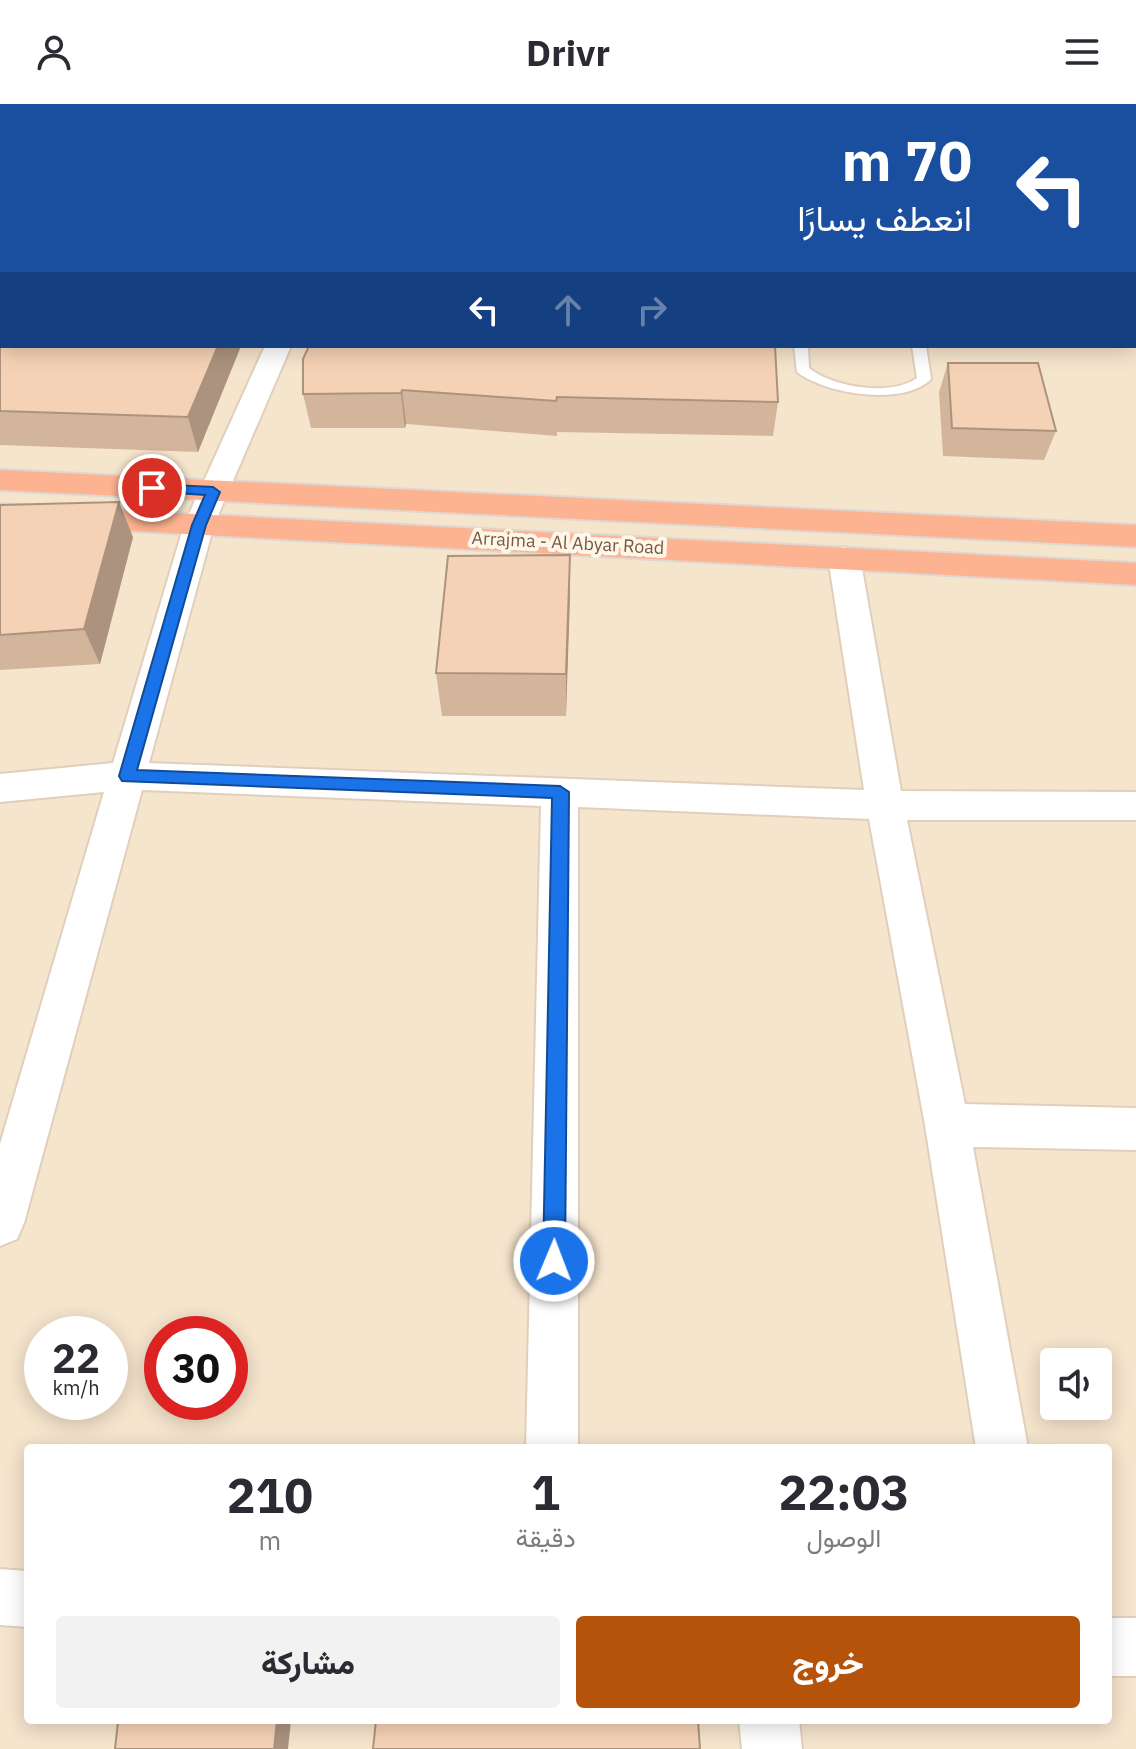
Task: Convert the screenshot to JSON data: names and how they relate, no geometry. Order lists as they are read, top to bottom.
{
  "streets": {
    "highway": ["Arrajma - Al Abyar Road"]
  },
  "page": {
    "header": "Drivr",
    "turn": ["70 m", "انعطف يسارًا"],
    "speed": "22 km/h",
    "limit": "30",
    "eta": [
      "22:03",
      "الوصول",
      "1",
      "دقيقة",
      "210",
      "m"
    ],
    "buttons": ["خروج", "مشاركة"]
  }
}
